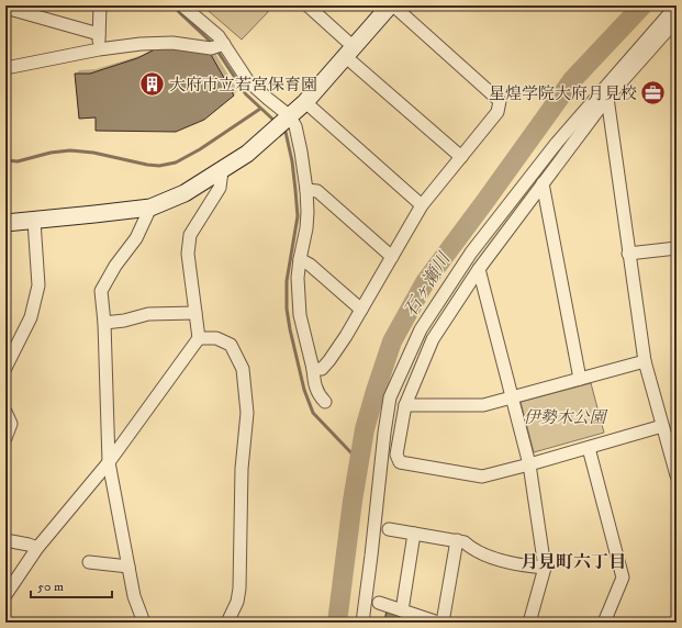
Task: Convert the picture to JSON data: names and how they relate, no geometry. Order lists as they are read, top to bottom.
{
  "districts": ["月見町六丁目"],
  "water": ["石ヶ瀬川"],
  "parks": ["伊勢木公園"],
  "places": {
    "building": ["大府市立若宮保育園"],
    "office": ["星煌学院大府月見校"]
  },
  "scale_bar": "50 m"
}
